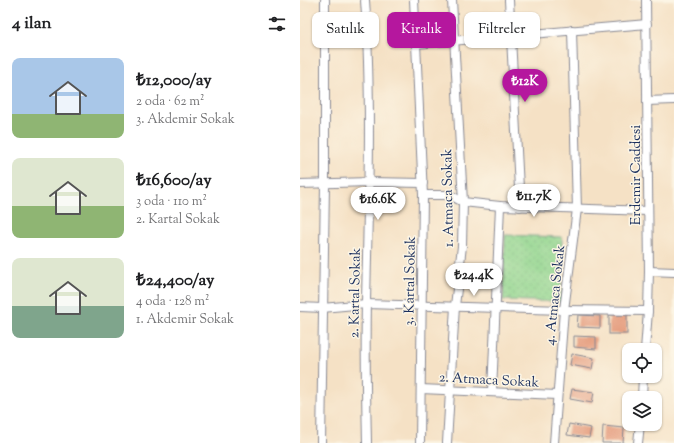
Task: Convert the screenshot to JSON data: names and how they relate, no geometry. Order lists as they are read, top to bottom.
{
  "streets": {
    "street": [
      "Erdemir Caddesi",
      "1. Atmaca Sokak",
      "3. Kartal Sokak",
      "2. Kartal Sokak",
      "4. Atmaca Sokak",
      "2. Atmaca Sokak"
    ]
  },
  "crossings": [
    ["1. Atmaca Sokak", "2. Atmaca Sokak"],
    ["3. Kartal Sokak", "2. Atmaca Sokak"],
    ["4. Atmaca Sokak", "2. Atmaca Sokak"]
  ],
  "page": {
    "heading": "4 ilan",
    "chip": ["Satılık", "Kiralık", "Filtreler"],
    "list": [
      {
        "name": "₺12,000/ay",
        "note": "2 oda · 62 m² · 3. Akdemir Sokak"
      },
      {
        "name": "₺16,600/ay",
        "note": "3 oda · 110 m² · 2. Kartal Sokak"
      },
      {
        "name": "₺24,400/ay",
        "note": "4 oda · 128 m² · 1. Akdemir Sokak"
      }
    ],
    "price": [
      "₺12K",
      "₺11.7K",
      "₺16.6K",
      "₺24.4K"
    ]
  }
}
